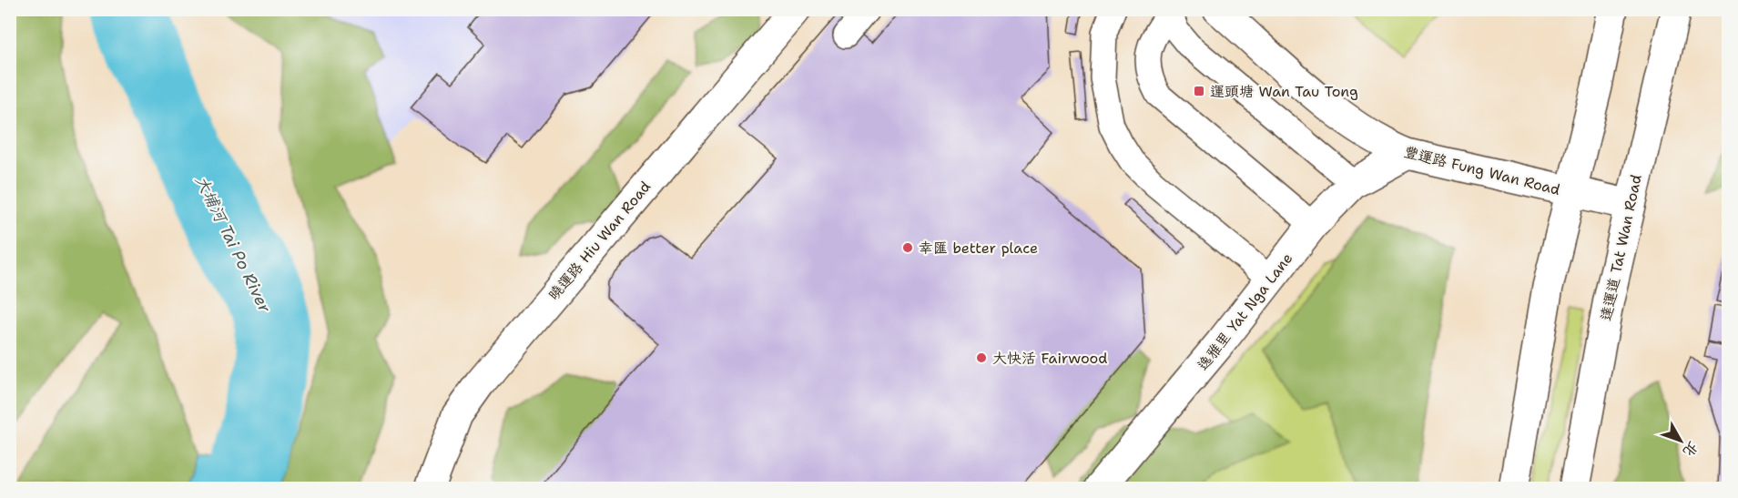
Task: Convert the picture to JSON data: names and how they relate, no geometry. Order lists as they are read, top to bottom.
{
  "streets": {
    "street": [
      "豐運路 Fung Wan Road",
      "曉運路 Hiu Wan Road",
      "達運道 Tat Wan Road",
      "逸雅里 Yat Nga Lane"
    ]
  },
  "crossings": [
    ["豐運路 Fung Wan Road", "達運道 Tat Wan Road"],
    ["豐運路 Fung Wan Road", "逸雅里 Yat Nga Lane"]
  ],
  "water": ["大埔河 Tai Po River"],
  "places": {
    "transit": ["運頭塘 Wan Tau Tong"],
    "other": ["幸匯 better place", "大快活 Fairwood"]
  },
  "north": "bottom right"
}
